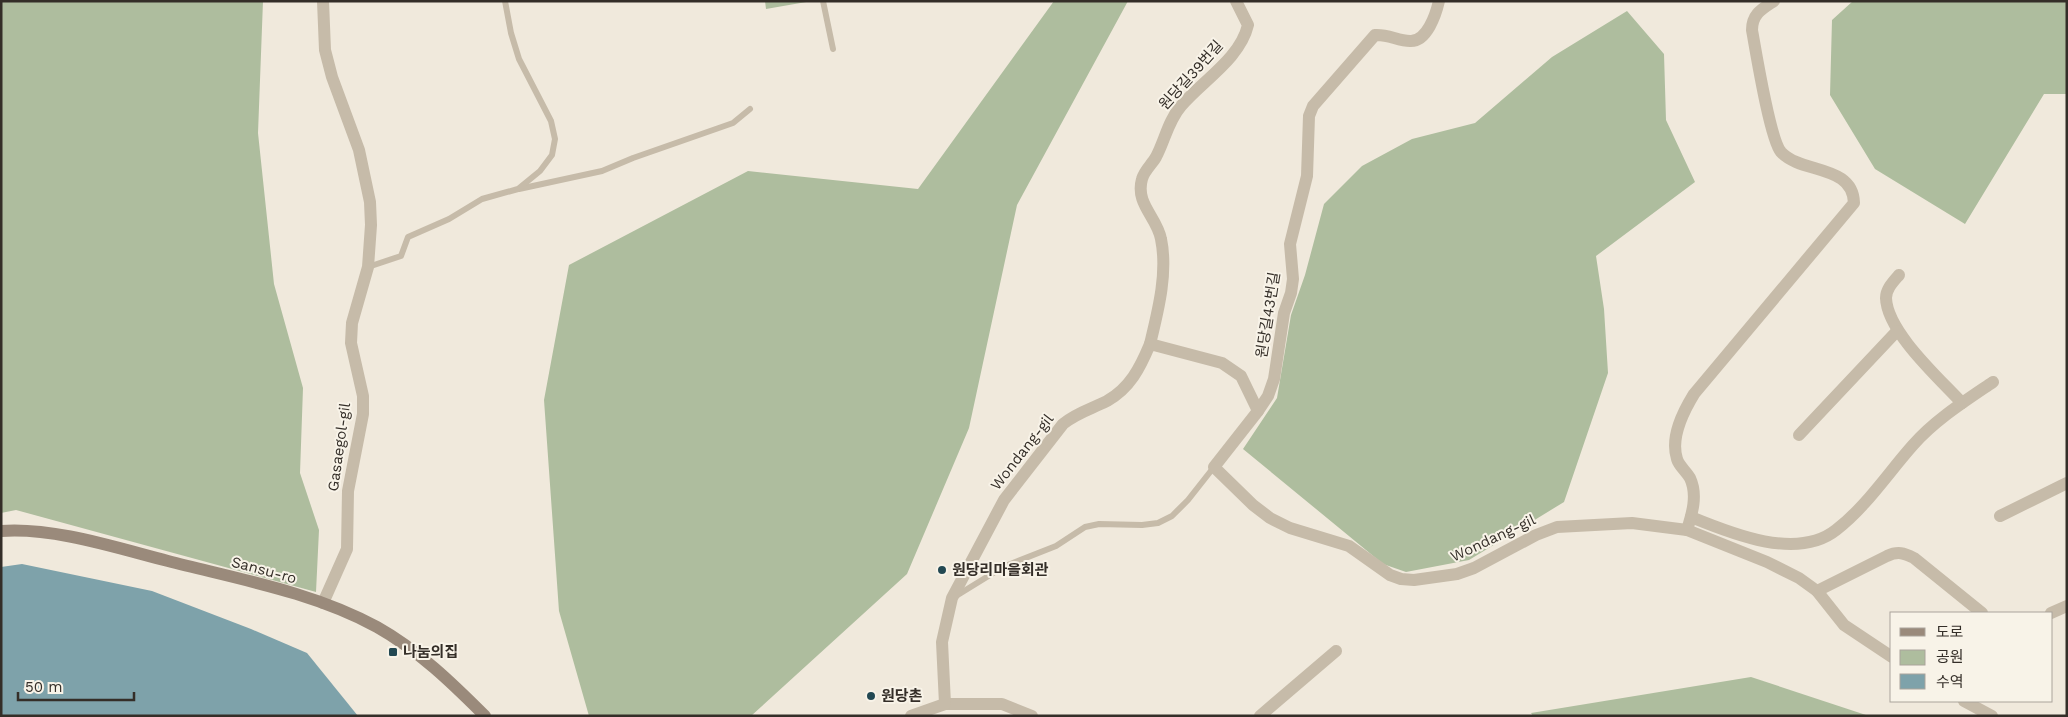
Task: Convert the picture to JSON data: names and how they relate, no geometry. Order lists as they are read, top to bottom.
{
  "streets": {
    "main road": ["Sansu-ro"],
    "street": [
      "원당길39번길",
      "원당길43번길",
      "Gasaegol-gil",
      "Wondang-gil"
    ]
  },
  "crossings": [
    ["원당길39번길", "Wondang-gil"],
    ["Gasaegol-gil", "Sansu-ro"]
  ],
  "places": {
    "other": ["원당리마을회관", "원당촌"],
    "transit": ["나눔의집"]
  },
  "legend": ["도로", "공원", "수역"],
  "scale_bar": "50 m"
}
